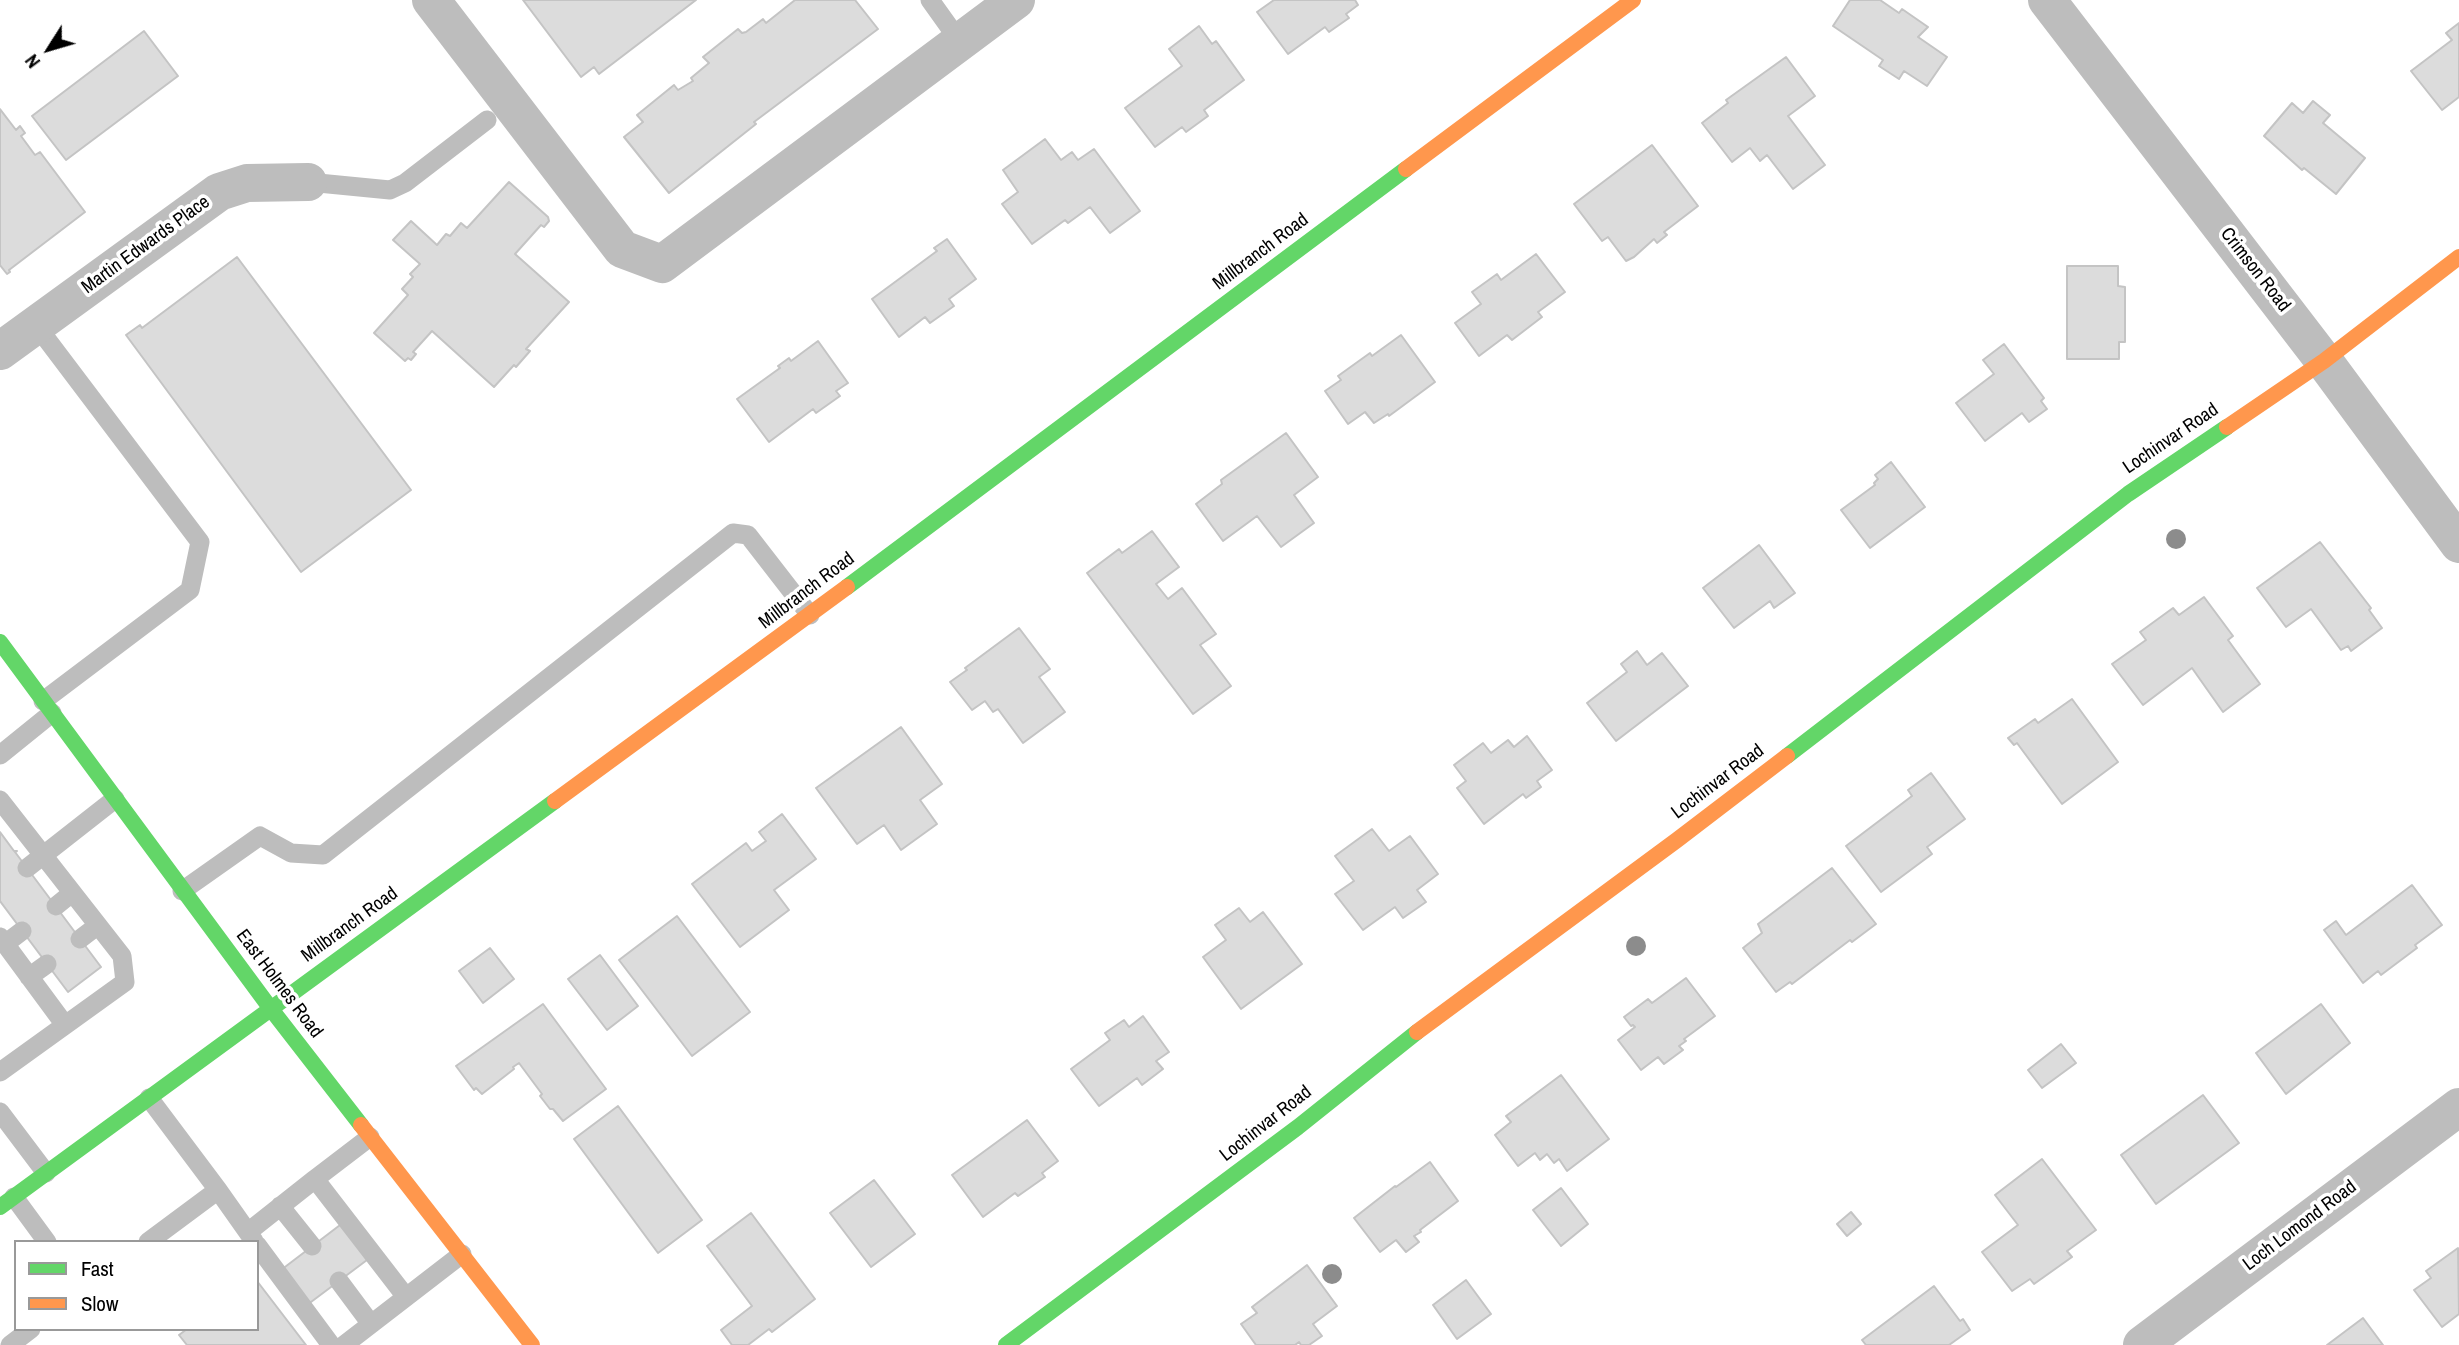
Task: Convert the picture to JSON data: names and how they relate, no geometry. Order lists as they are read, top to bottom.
{
  "streets": {
    "main road": ["Millbranch Road", "Lochinvar Road", "East Holmes Road"],
    "street": ["Martin Edwards Place", "Crimson Road", "Loch Lomond Road"]
  },
  "crossings": [
    ["Millbranch Road", "East Holmes Road"],
    ["Crimson Road", "Lochinvar Road"]
  ],
  "legend": ["Fast", "Slow"],
  "north": "bottom left"
}
